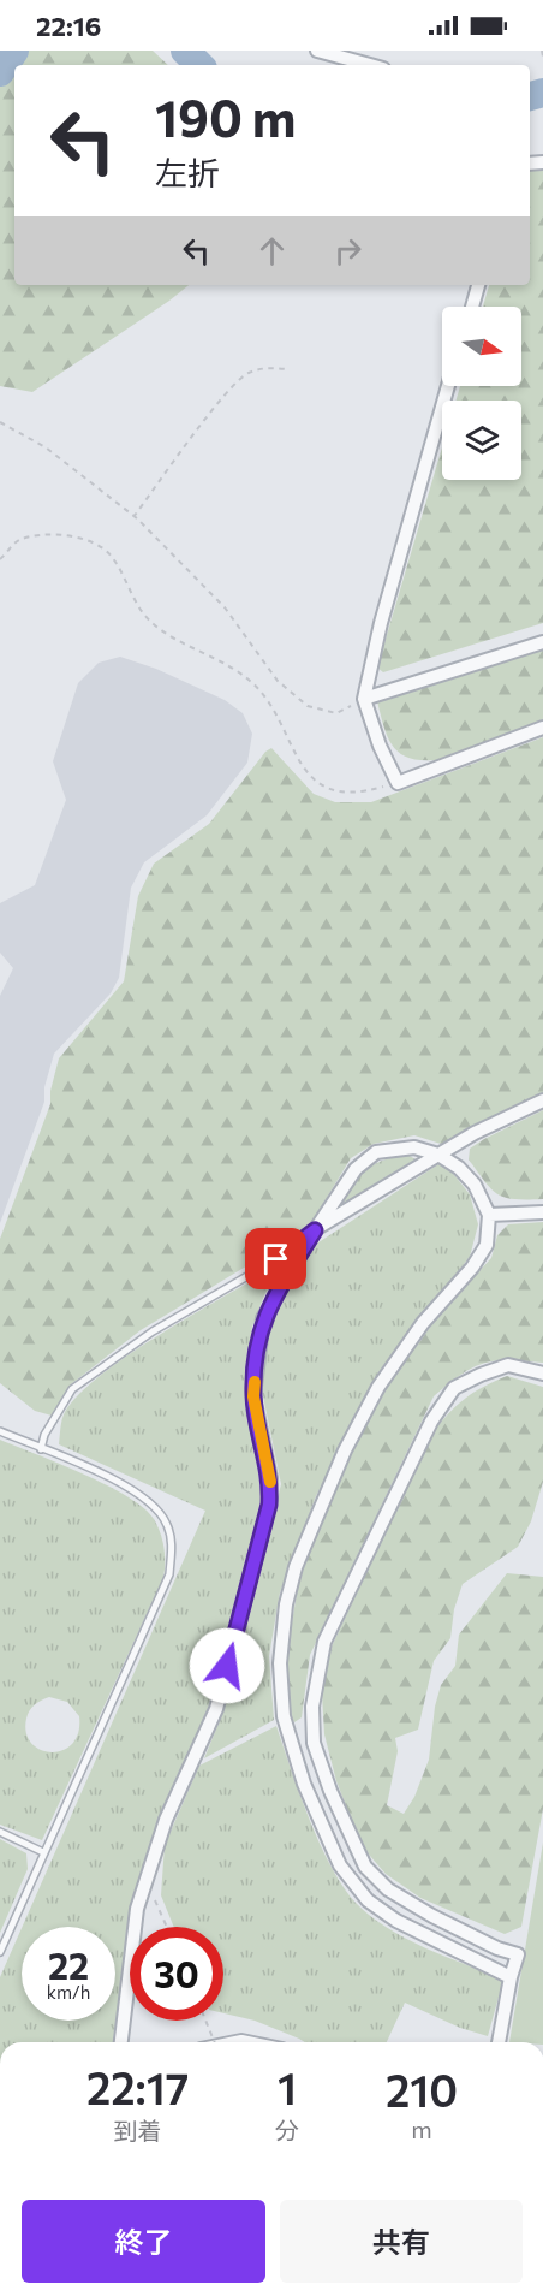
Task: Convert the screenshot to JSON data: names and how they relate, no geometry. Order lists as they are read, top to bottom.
{
  "north": "right",
  "page": {
    "status": "22:16",
    "turn": ["190 m", "左折"],
    "speed": "22 km/h",
    "limit": "30",
    "eta": [
      "22:17",
      "到着",
      "1",
      "分",
      "210",
      "m"
    ],
    "buttons": ["終了", "共有"]
  }
}
